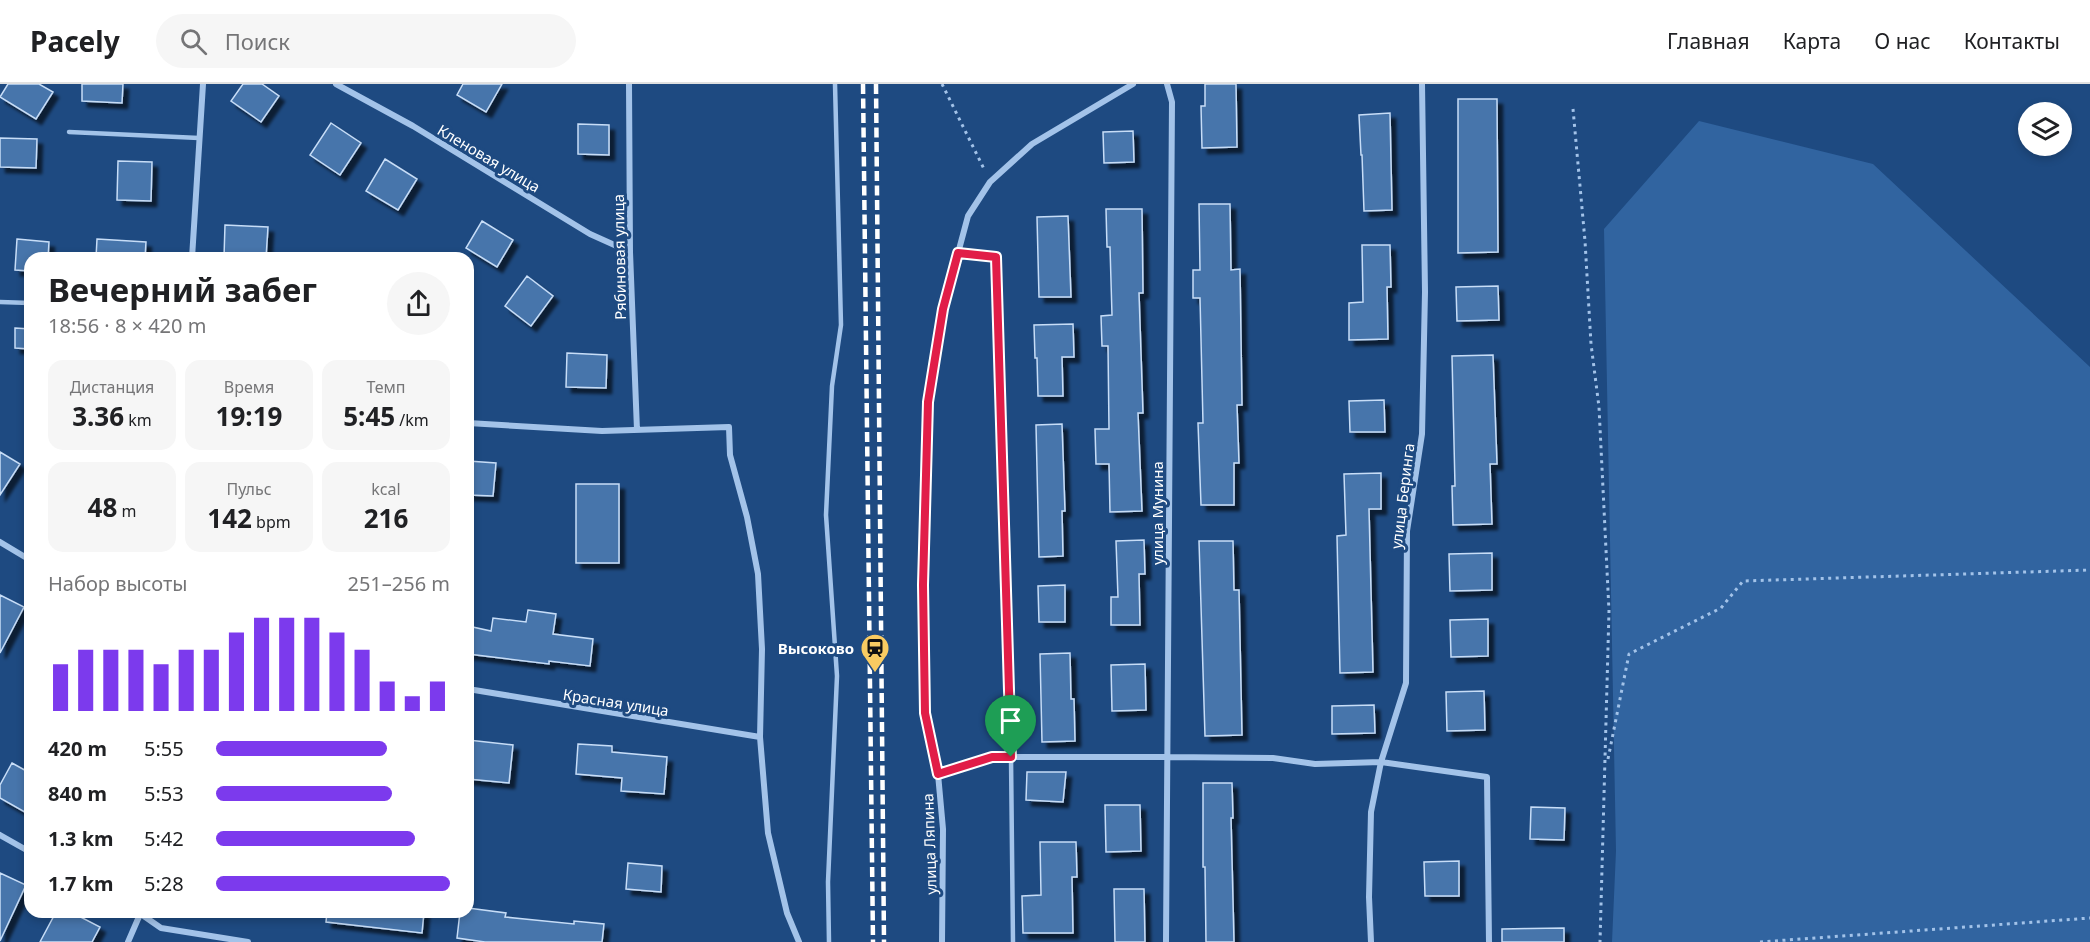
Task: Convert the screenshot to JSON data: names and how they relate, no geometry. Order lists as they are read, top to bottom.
{
  "streets": {
    "street": [
      "Кленовая улица",
      "Рябиновая улица",
      "улица Беринга",
      "улица Мунина",
      "Красная улица",
      "улица Ляпина"
    ]
  },
  "crossings": [
    ["Кленовая улица", "Рябиновая улица"]
  ],
  "places": {
    "station": ["Высоково"]
  },
  "page": {
    "header": "Pacely",
    "search": "Поиск",
    "nav": [
      "Главная",
      "Карта",
      "О нас",
      "Контакты"
    ],
    "heading": ["Вечерний забег", "18:56 · 8 × 420 m"],
    "stats": [
      ["Дистанция", "3.36 km"],
      ["Время", "19:19"],
      ["Темп", "5:45 /km"],
      ["48 m"],
      ["Пульс", "142 bpm"],
      ["kcal", "216"]
    ],
    "chart": ["Набор высоты", "251–256 m"],
    "list": [
      {
        "name": "420 m",
        "note": "5:55"
      },
      {
        "name": "840 m",
        "note": "5:53"
      },
      {
        "name": "1.3 km",
        "note": "5:42"
      },
      {
        "name": "1.7 km",
        "note": "5:28"
      }
    ]
  }
}
